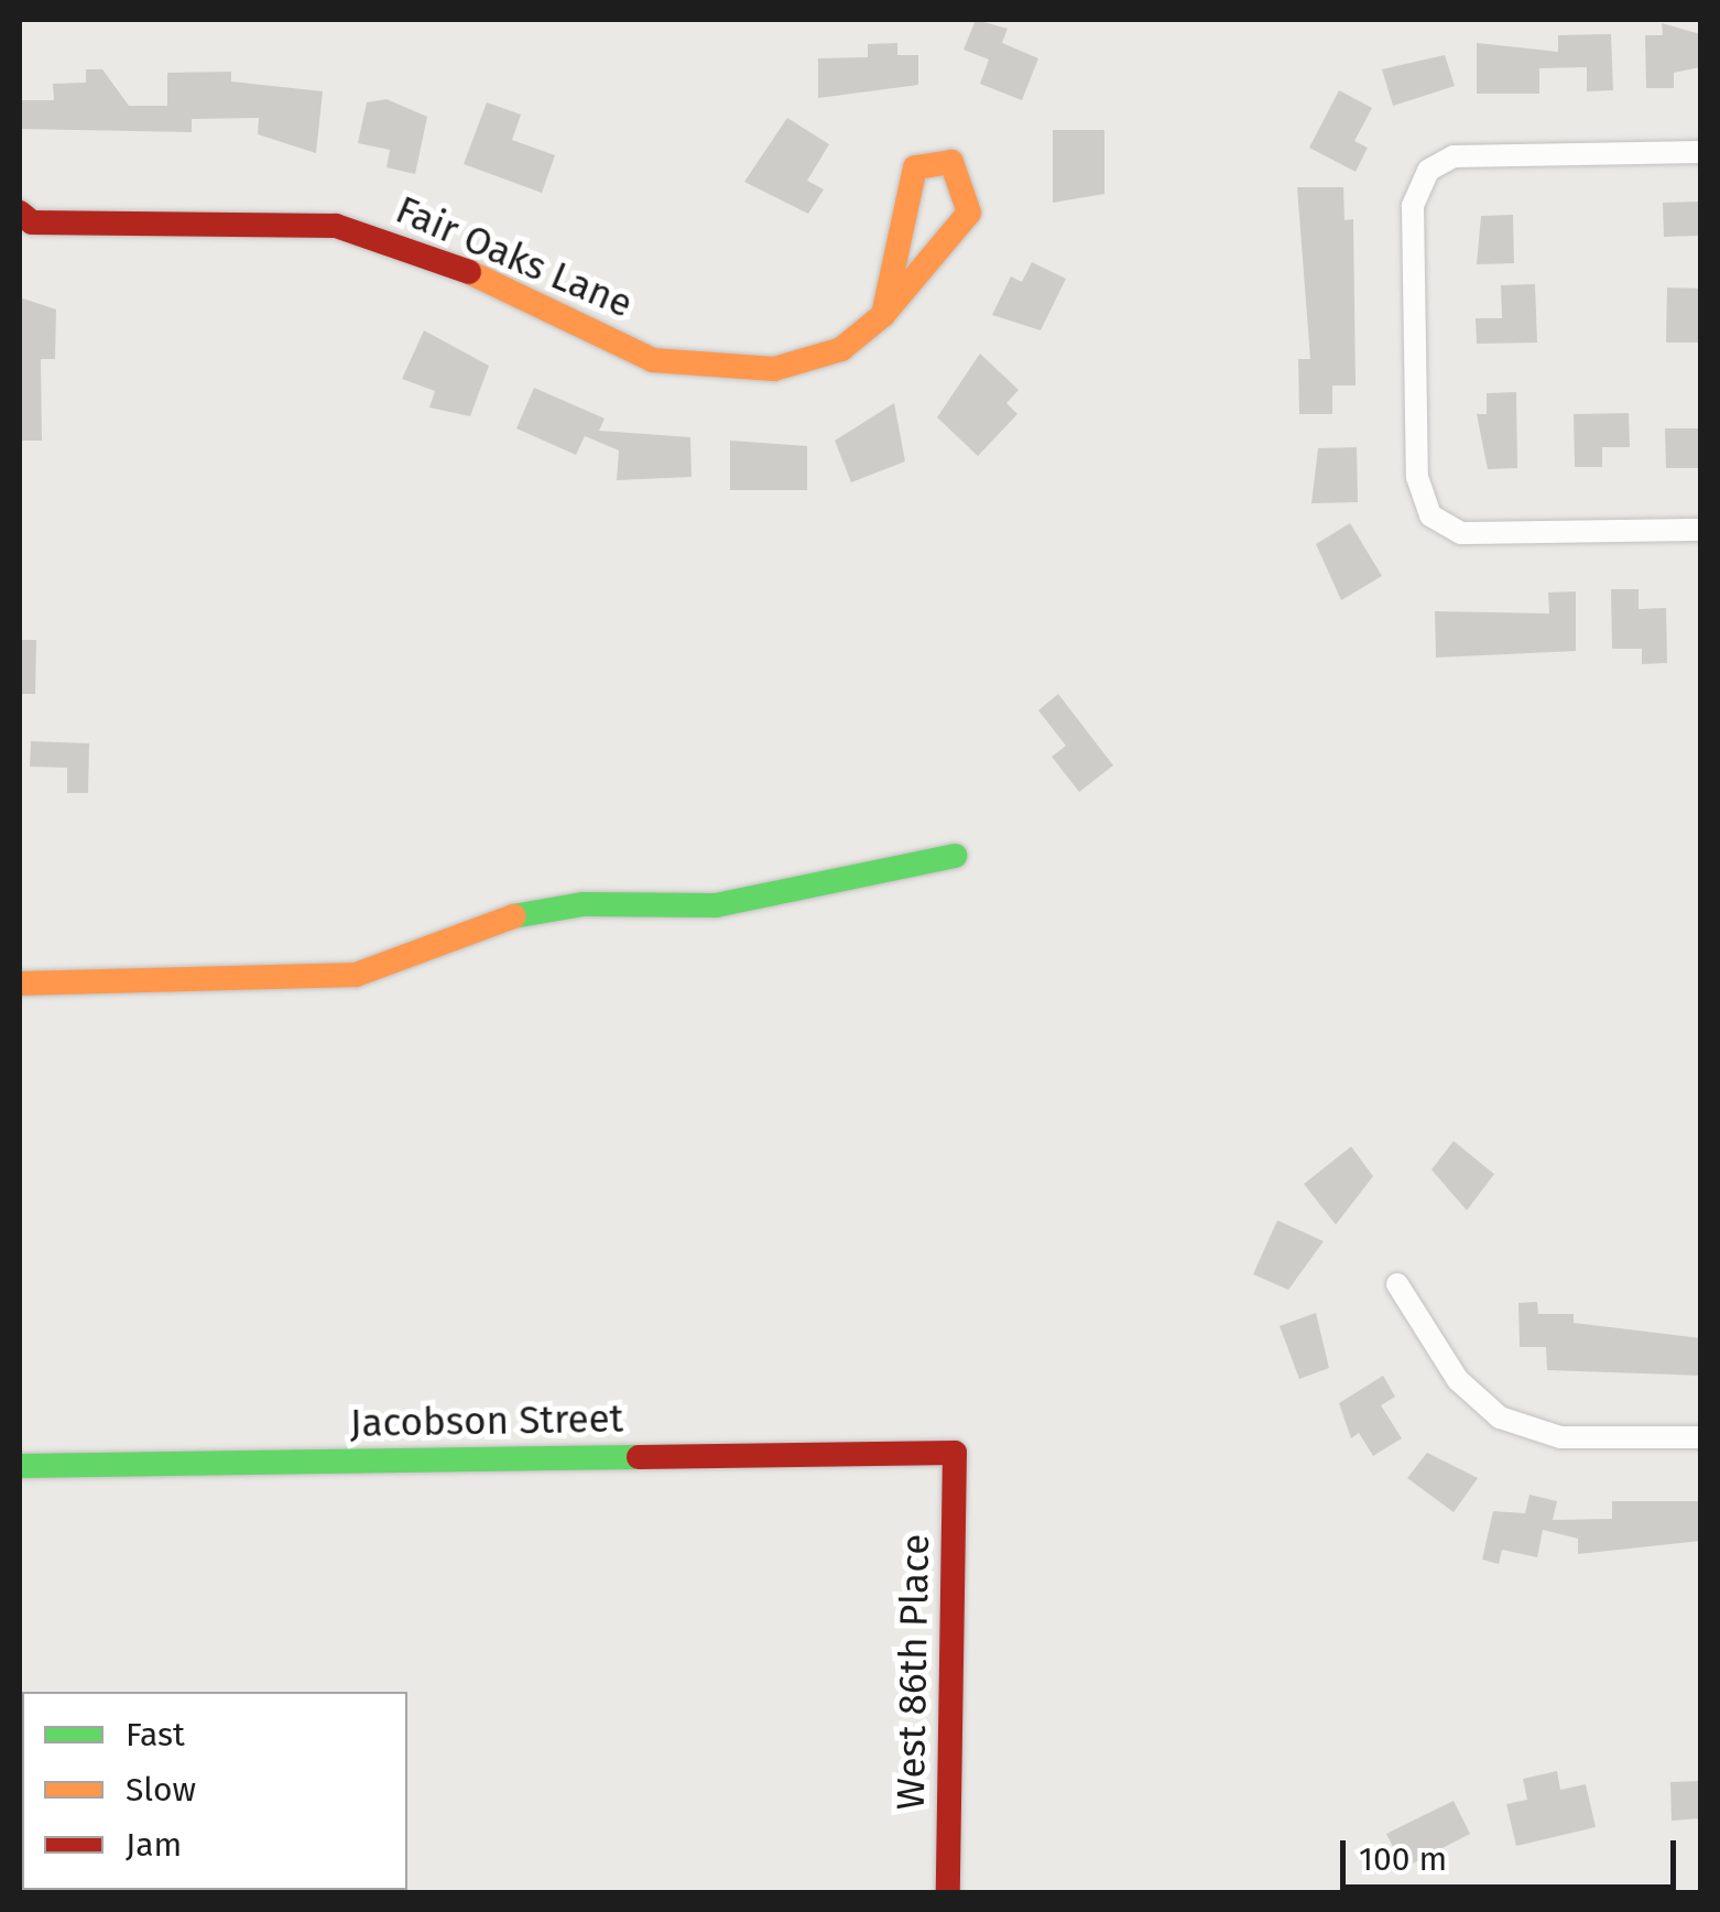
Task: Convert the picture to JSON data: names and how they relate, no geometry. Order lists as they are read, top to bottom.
{
  "streets": {
    "street": ["Fair Oaks Lane", "Jacobson Street", "West 86th Place"]
  },
  "crossings": [
    ["Jacobson Street", "West 86th Place"]
  ],
  "legend": ["Fast", "Slow", "Jam"],
  "scale_bar": "100 m"
}
